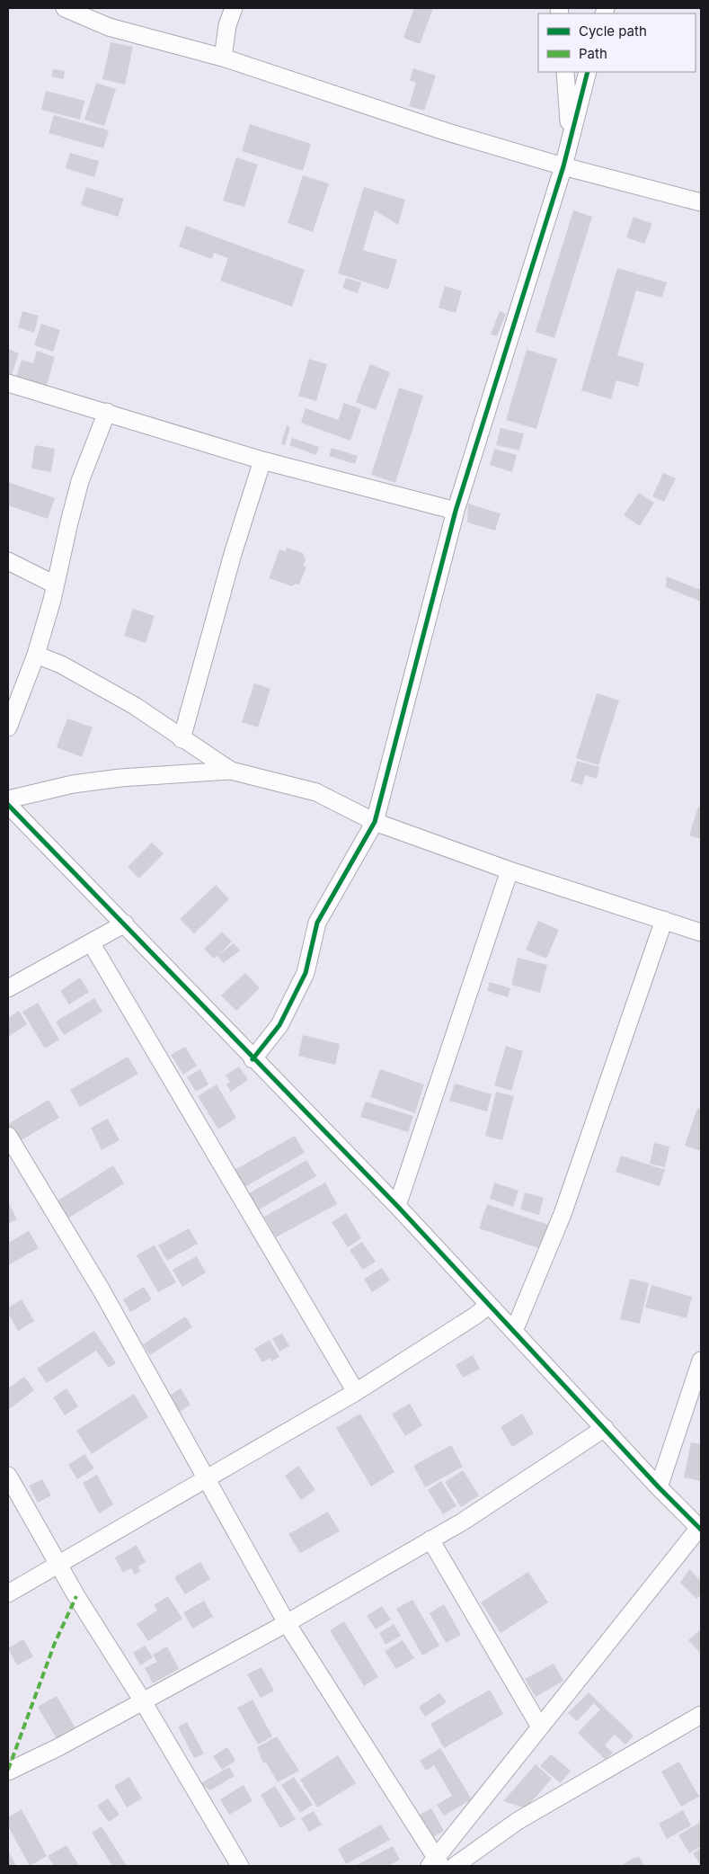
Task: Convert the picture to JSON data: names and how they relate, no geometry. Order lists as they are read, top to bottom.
{
  "legend": ["Cycle path", "Path"]
}
